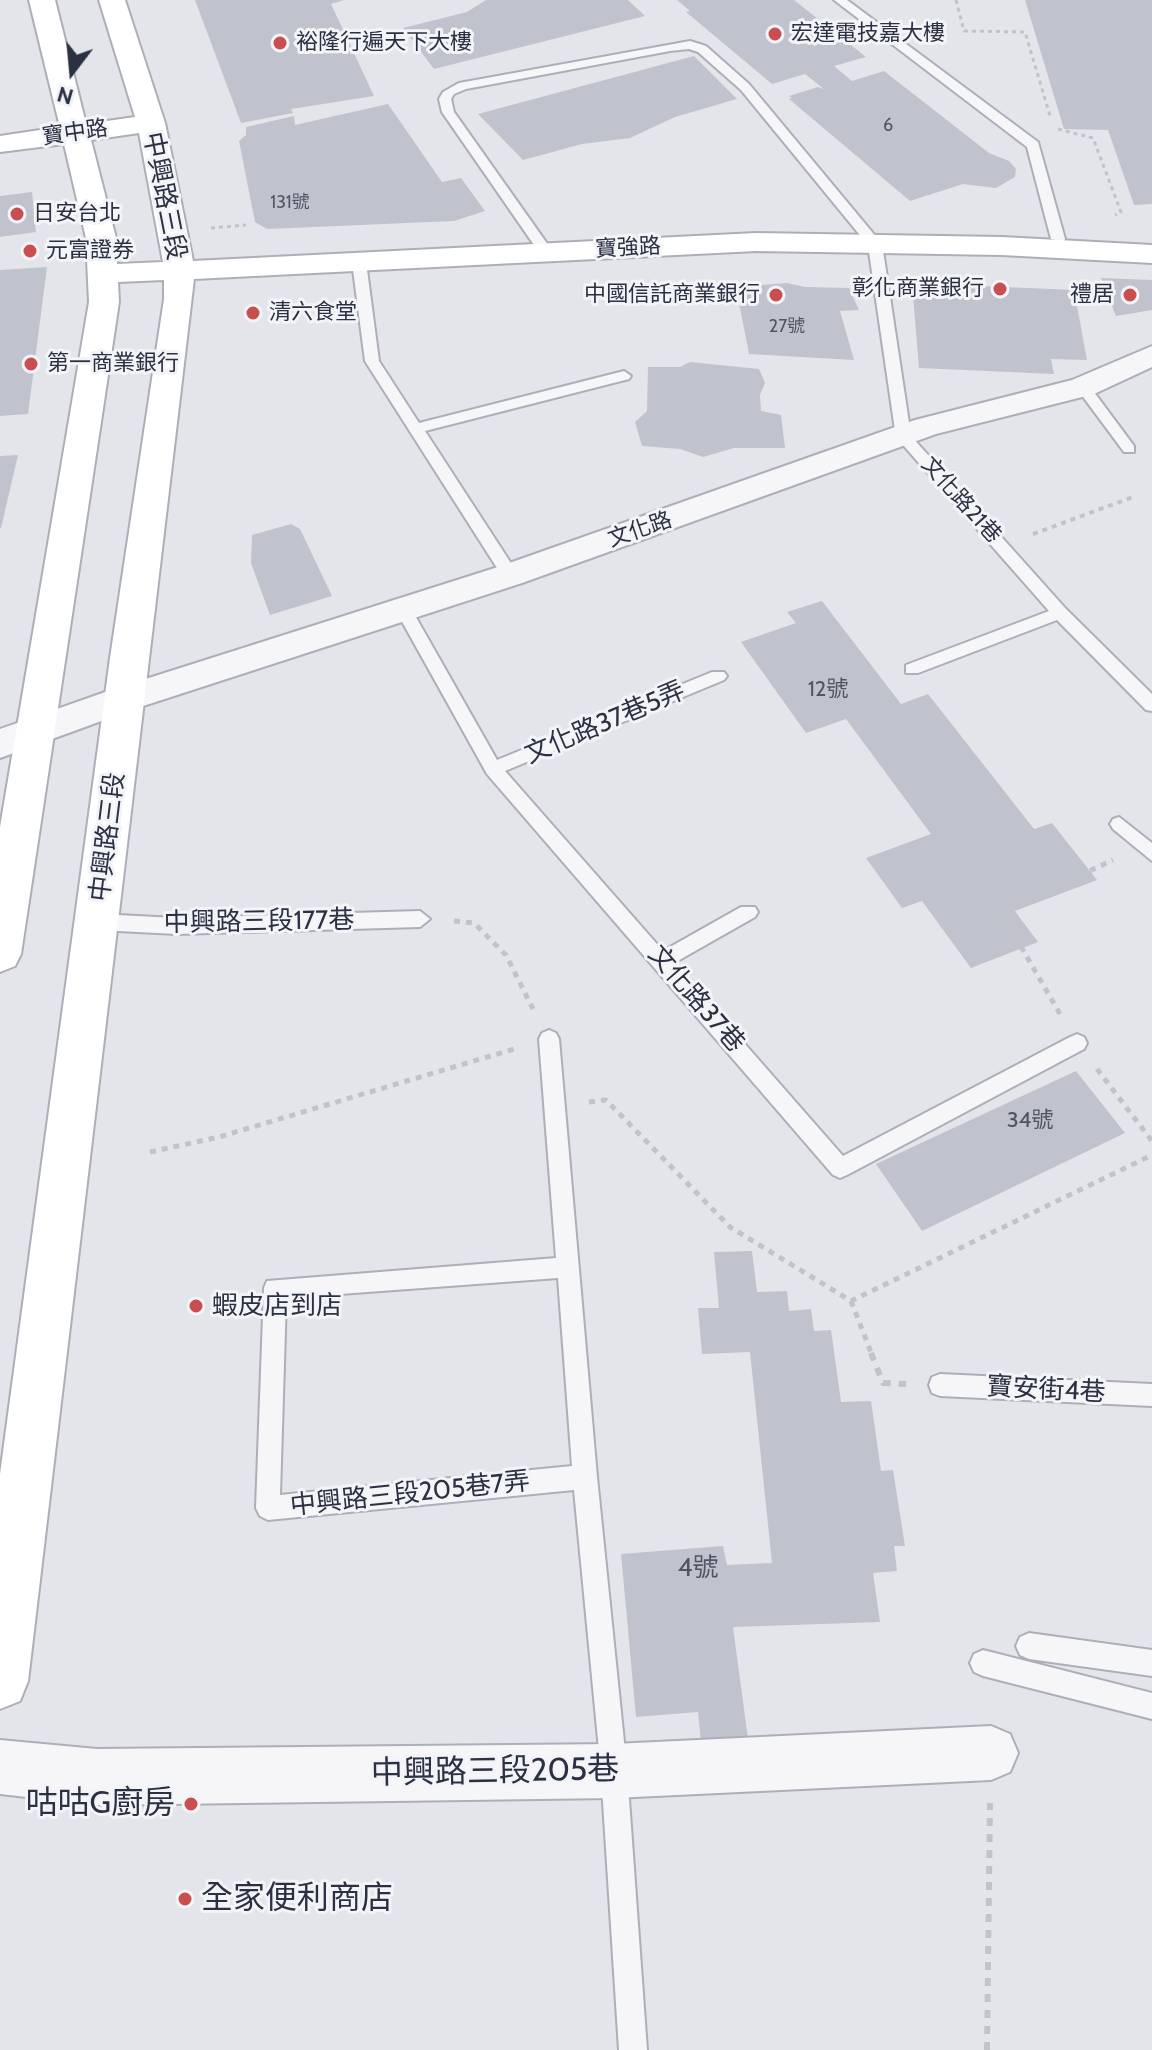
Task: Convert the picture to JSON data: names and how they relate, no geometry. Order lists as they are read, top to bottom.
{
  "streets": {
    "street": [
      "寶中路",
      "中興路三段",
      "寶強路",
      "文化路",
      "中興路三段205巷"
    ],
    "lane": [
      "文化路21巷",
      "文化路37巷5弄",
      "中興路三段177巷",
      "文化路37巷",
      "寶安街4巷",
      "中興路三段205巷7弄"
    ]
  },
  "crossings": [
    ["寶中路", "中興路三段"],
    ["中興路三段", "寶強路"],
    ["中興路三段", "文化路"],
    ["中興路三段", "中興路三段177巷"],
    ["寶強路", "文化路21巷"],
    ["文化路21巷", "文化路"],
    ["文化路", "文化路37巷"],
    ["文化路37巷5弄", "文化路37巷"]
  ],
  "places": [
    "宏達電技嘉大樓",
    "裕隆行遍天下大樓",
    "日安台北",
    "元富證券",
    "彰化商業銀行",
    "中國信託商業銀行",
    "禮居",
    "清六食堂",
    "第一商業銀行",
    "蝦皮店到店",
    "咕咕G廚房",
    "全家便利商店"
  ],
  "house_numbers": [
    "6",
    "131號",
    "27號",
    "12號",
    "34號",
    "4號"
  ],
  "north": "bottom"
}
